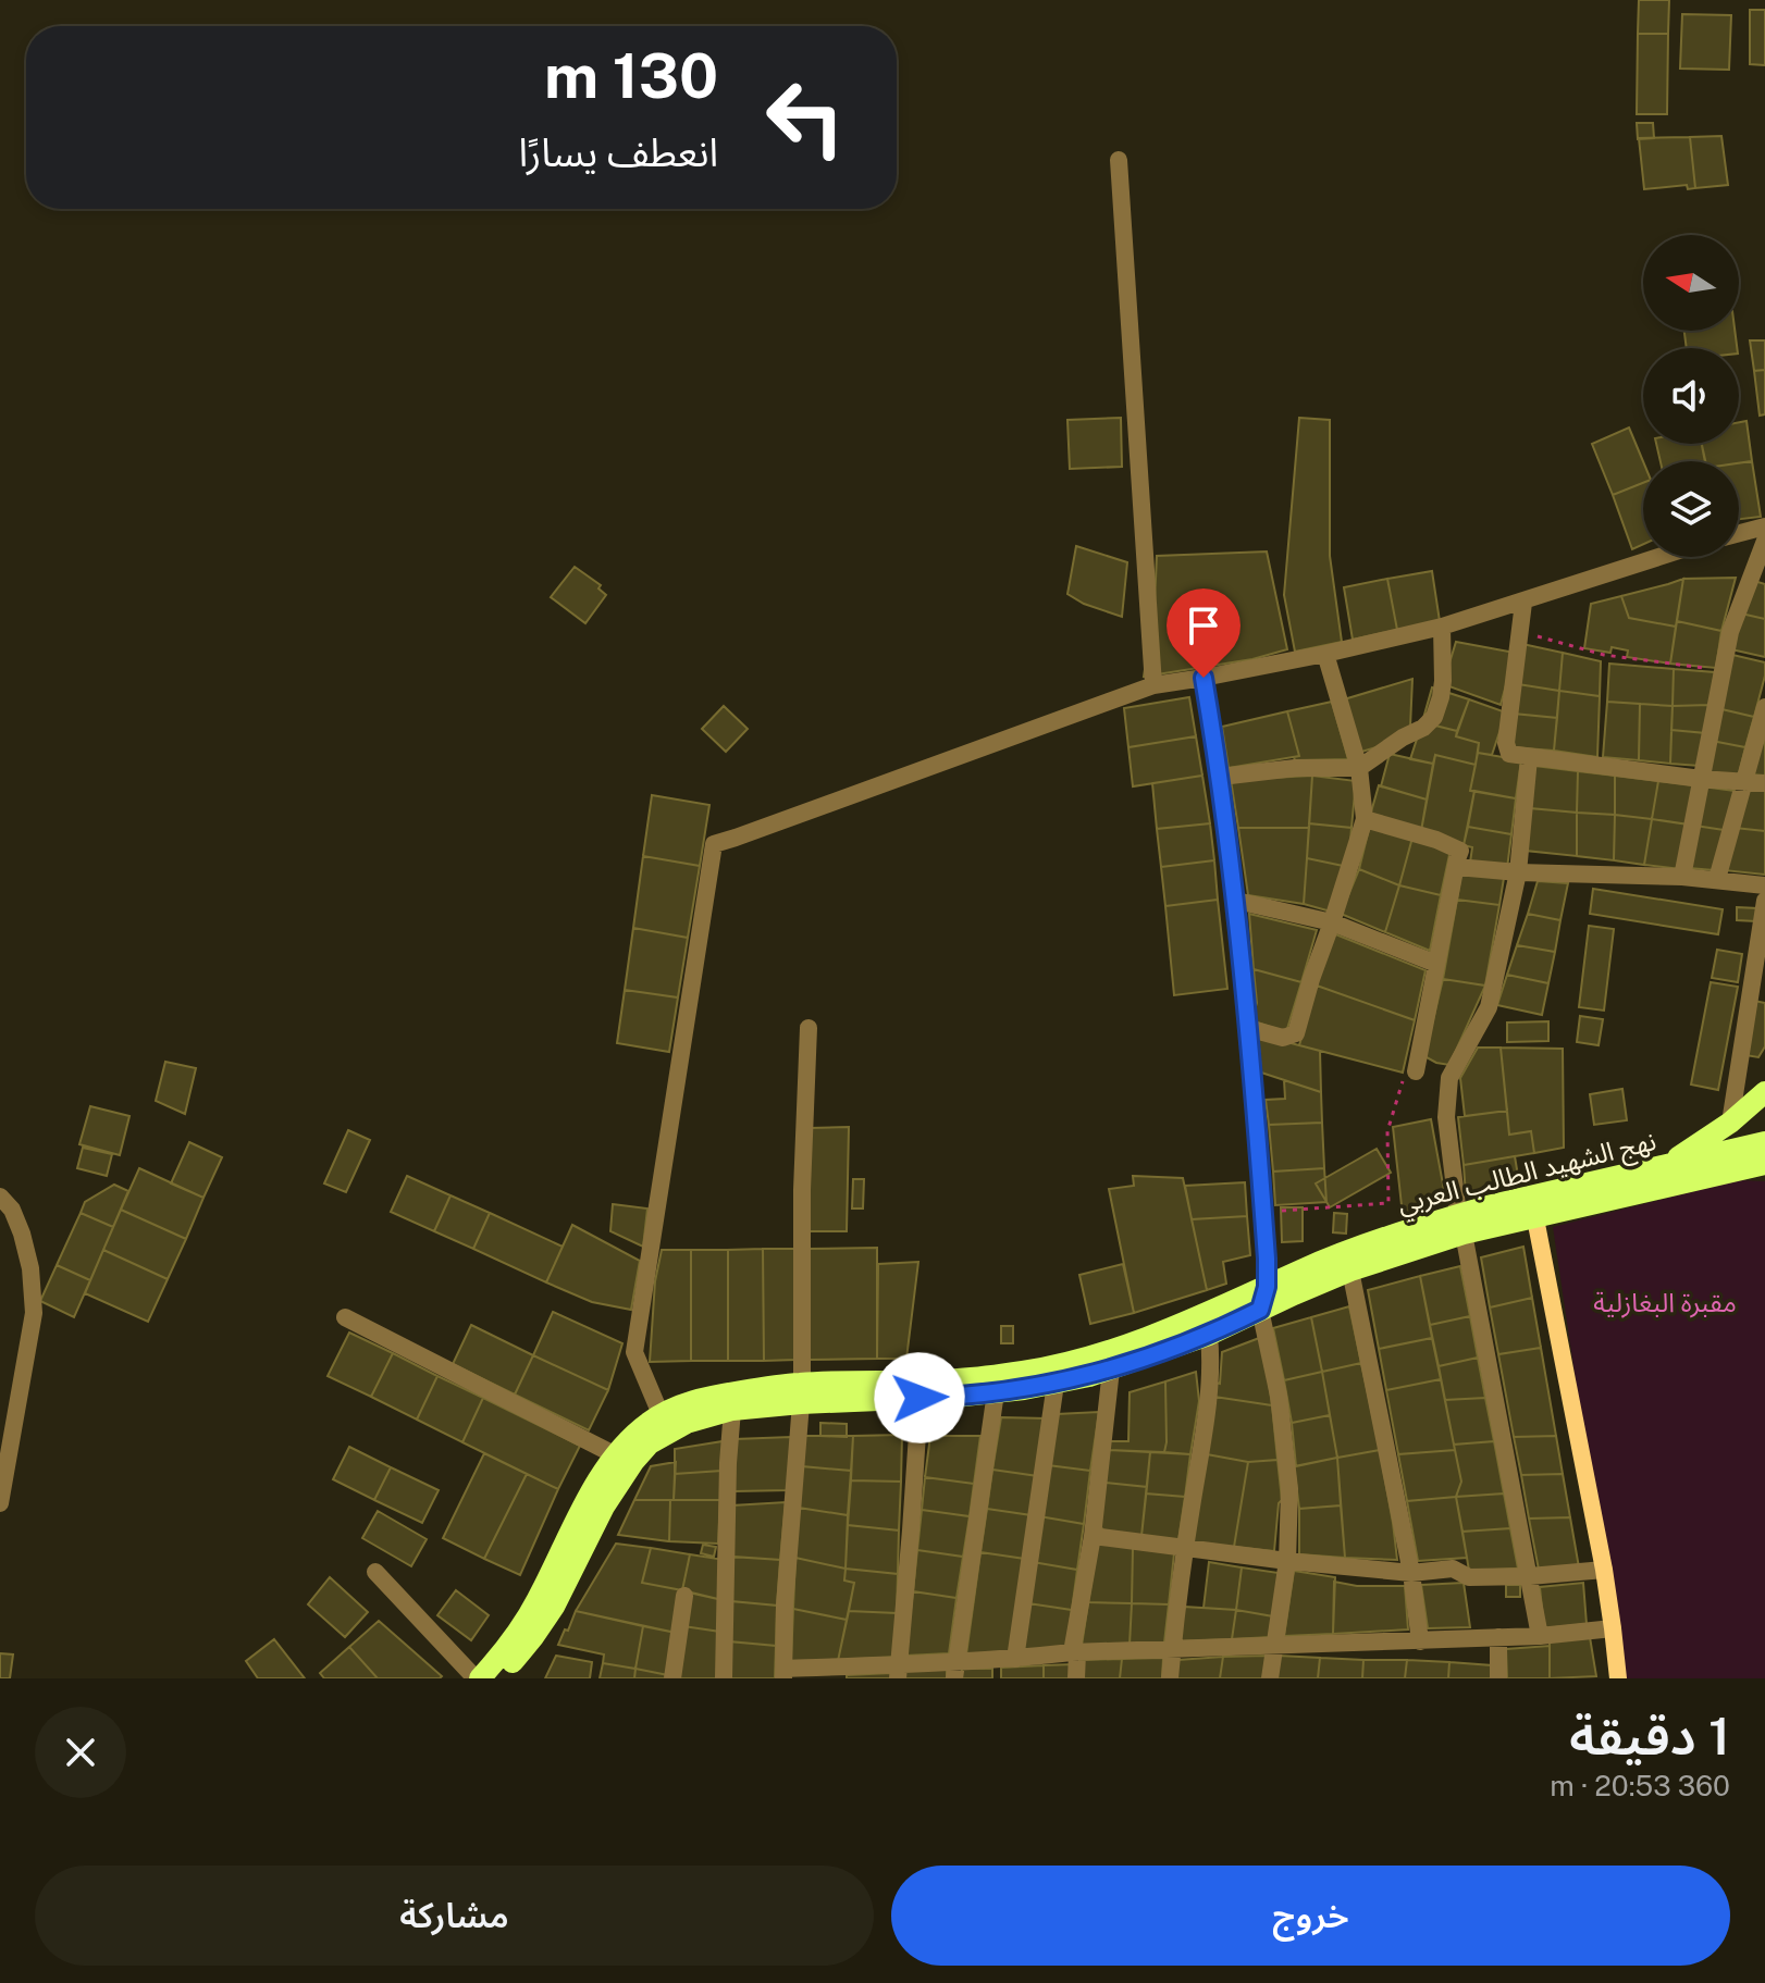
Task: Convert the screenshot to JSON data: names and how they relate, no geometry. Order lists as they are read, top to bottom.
{
  "streets": {
    "main road": ["نهج الشهيد الطالب العربي"]
  },
  "parks": ["مقبرة البغازلية"],
  "north": "left",
  "page": {
    "turn": ["130 m", "انعطف يسارًا"],
    "heading": ["1 دقيقة", "360 m · 20:53"],
    "buttons": ["خروج", "مشاركة"]
  }
}
